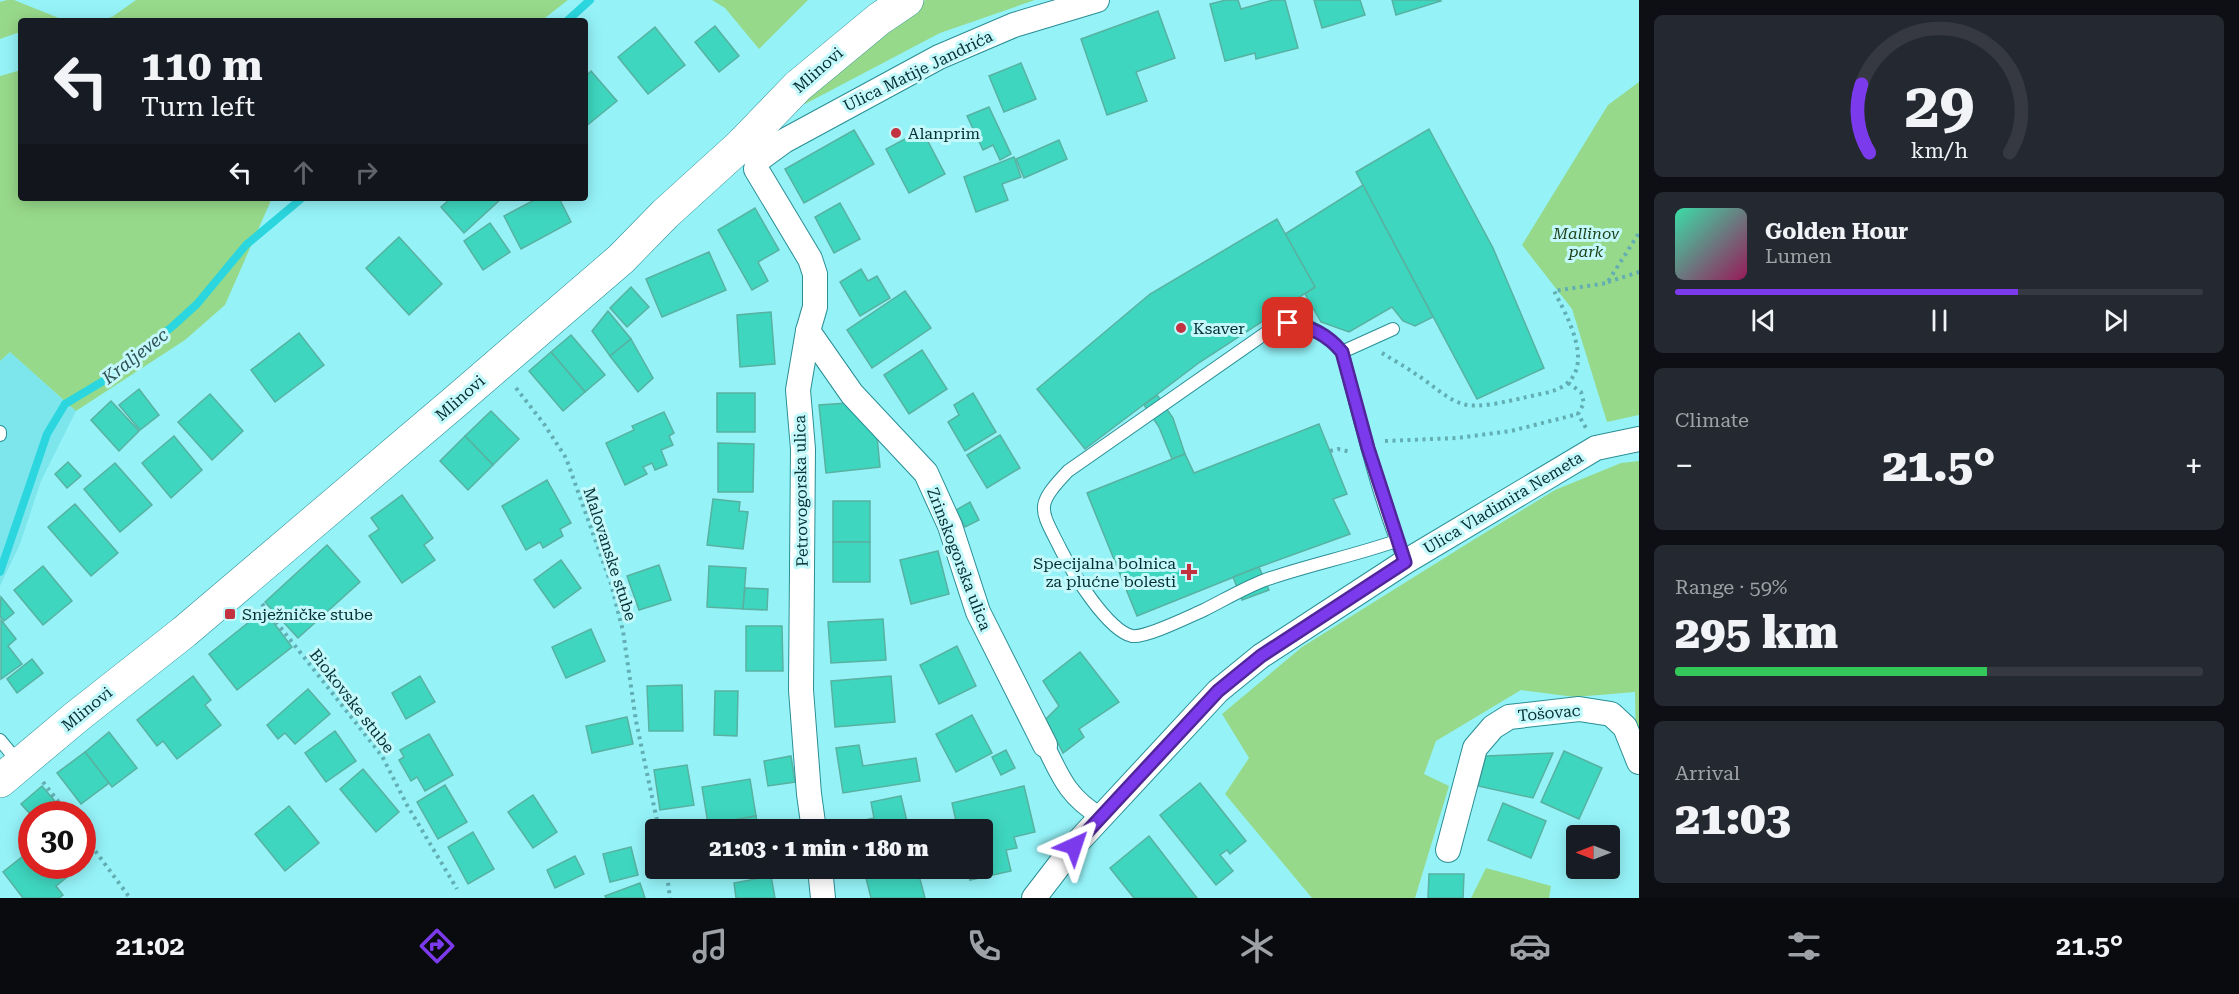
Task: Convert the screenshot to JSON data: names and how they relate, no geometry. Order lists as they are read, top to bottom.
{
  "streets": {
    "main road": ["Mlinovi"],
    "street": [
      "Ulica Matije Jandrića",
      "Petrovogorska ulica",
      "Ulica Vladimira Nemeta",
      "Zrinskogorska ulica",
      "Tošovac"
    ],
    "path": ["Malovanske stube", "Biokovske stube"]
  },
  "crossings": [
    ["Ulica Matije Jandrića", "Petrovogorska ulica"],
    ["Petrovogorska ulica", "Zrinskogorska ulica"]
  ],
  "water": ["Kraljevec"],
  "parks": ["Mallinov park"],
  "places": {
    "other": ["Alanprim", "Ksaver"],
    "health": ["Specijalna bolnica za plućne bolesti"],
    "transit": ["Snježničke stube"]
  },
  "north": "left",
  "page": {
    "turn": ["110 m", "Turn left"],
    "song": ["Golden Hour", "Lumen"],
    "tile": [
      "Climate",
      ["Range · 59%", "295 km"],
      ["Arrival", "21:03"]
    ],
    "heat": ["−", "21.5°", "+"],
    "limit": "30",
    "trip": "21:03 · 1 min · 180 m",
    "tabs": ["21:02", "21.5°"],
    "gauge": ["29", "km/h"]
  }
}
